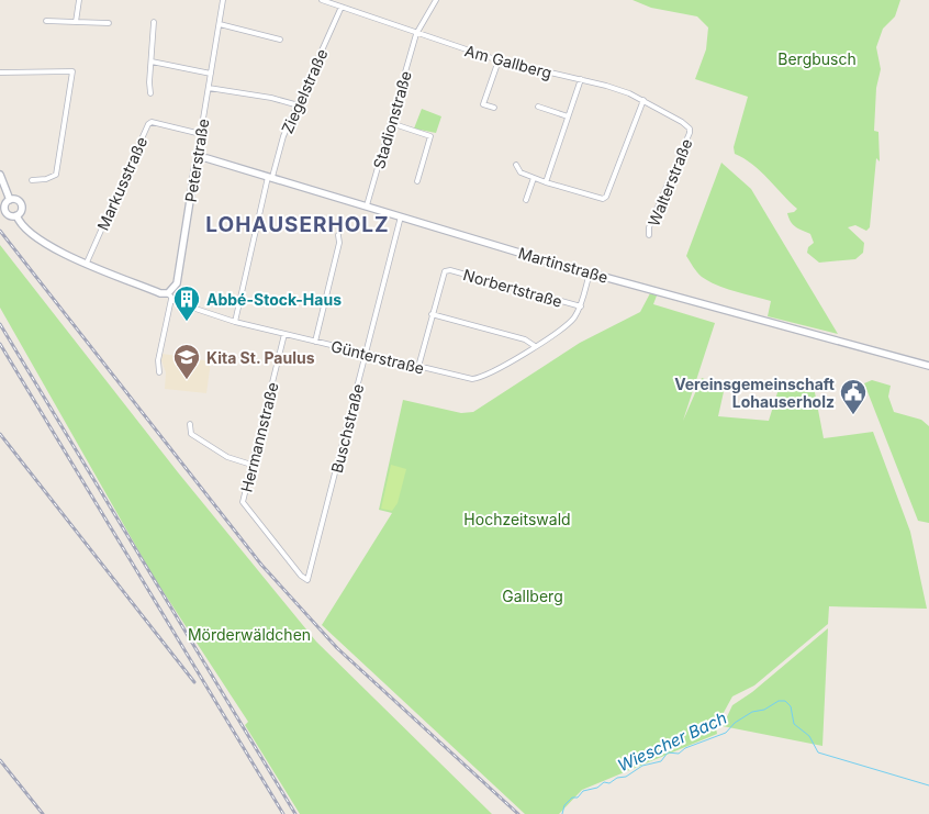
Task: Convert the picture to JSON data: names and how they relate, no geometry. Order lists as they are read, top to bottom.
{
  "streets": {
    "street": [
      "Am Gallberg",
      "Ziegelstraße",
      "Stadionstraße",
      "Peterstraße",
      "Walterstraße",
      "Markusstraße",
      "Martinstraße",
      "Norbertstraße",
      "Günterstraße",
      "Buschstraße",
      "Hermannstraße"
    ]
  },
  "crossings": [
    ["Am Gallberg", "Ziegelstraße"],
    ["Am Gallberg", "Stadionstraße"],
    ["Am Gallberg", "Walterstraße"],
    ["Ziegelstraße", "Martinstraße"],
    ["Ziegelstraße", "Günterstraße"],
    ["Stadionstraße", "Martinstraße"],
    ["Peterstraße", "Markusstraße"],
    ["Peterstraße", "Martinstraße"],
    ["Peterstraße", "Günterstraße"],
    ["Markusstraße", "Günterstraße"],
    ["Martinstraße", "Günterstraße"],
    ["Martinstraße", "Buschstraße"],
    ["Norbertstraße", "Günterstraße"],
    ["Günterstraße", "Buschstraße"],
    ["Günterstraße", "Hermannstraße"],
    ["Buschstraße", "Hermannstraße"]
  ],
  "districts": ["LOHAUSERHOLZ"],
  "water": ["Wiescher Bach"],
  "parks": [
    "Bergbusch",
    "Hochzeitswald",
    "Gallberg",
    "Mörderwäldchen"
  ],
  "places": {
    "building": ["Abbé-Stock-Haus"],
    "school or university": ["Kita St. Paulus"],
    "public building": ["Vereinsgemeinschaft Lohauserholz"]
  }
}
